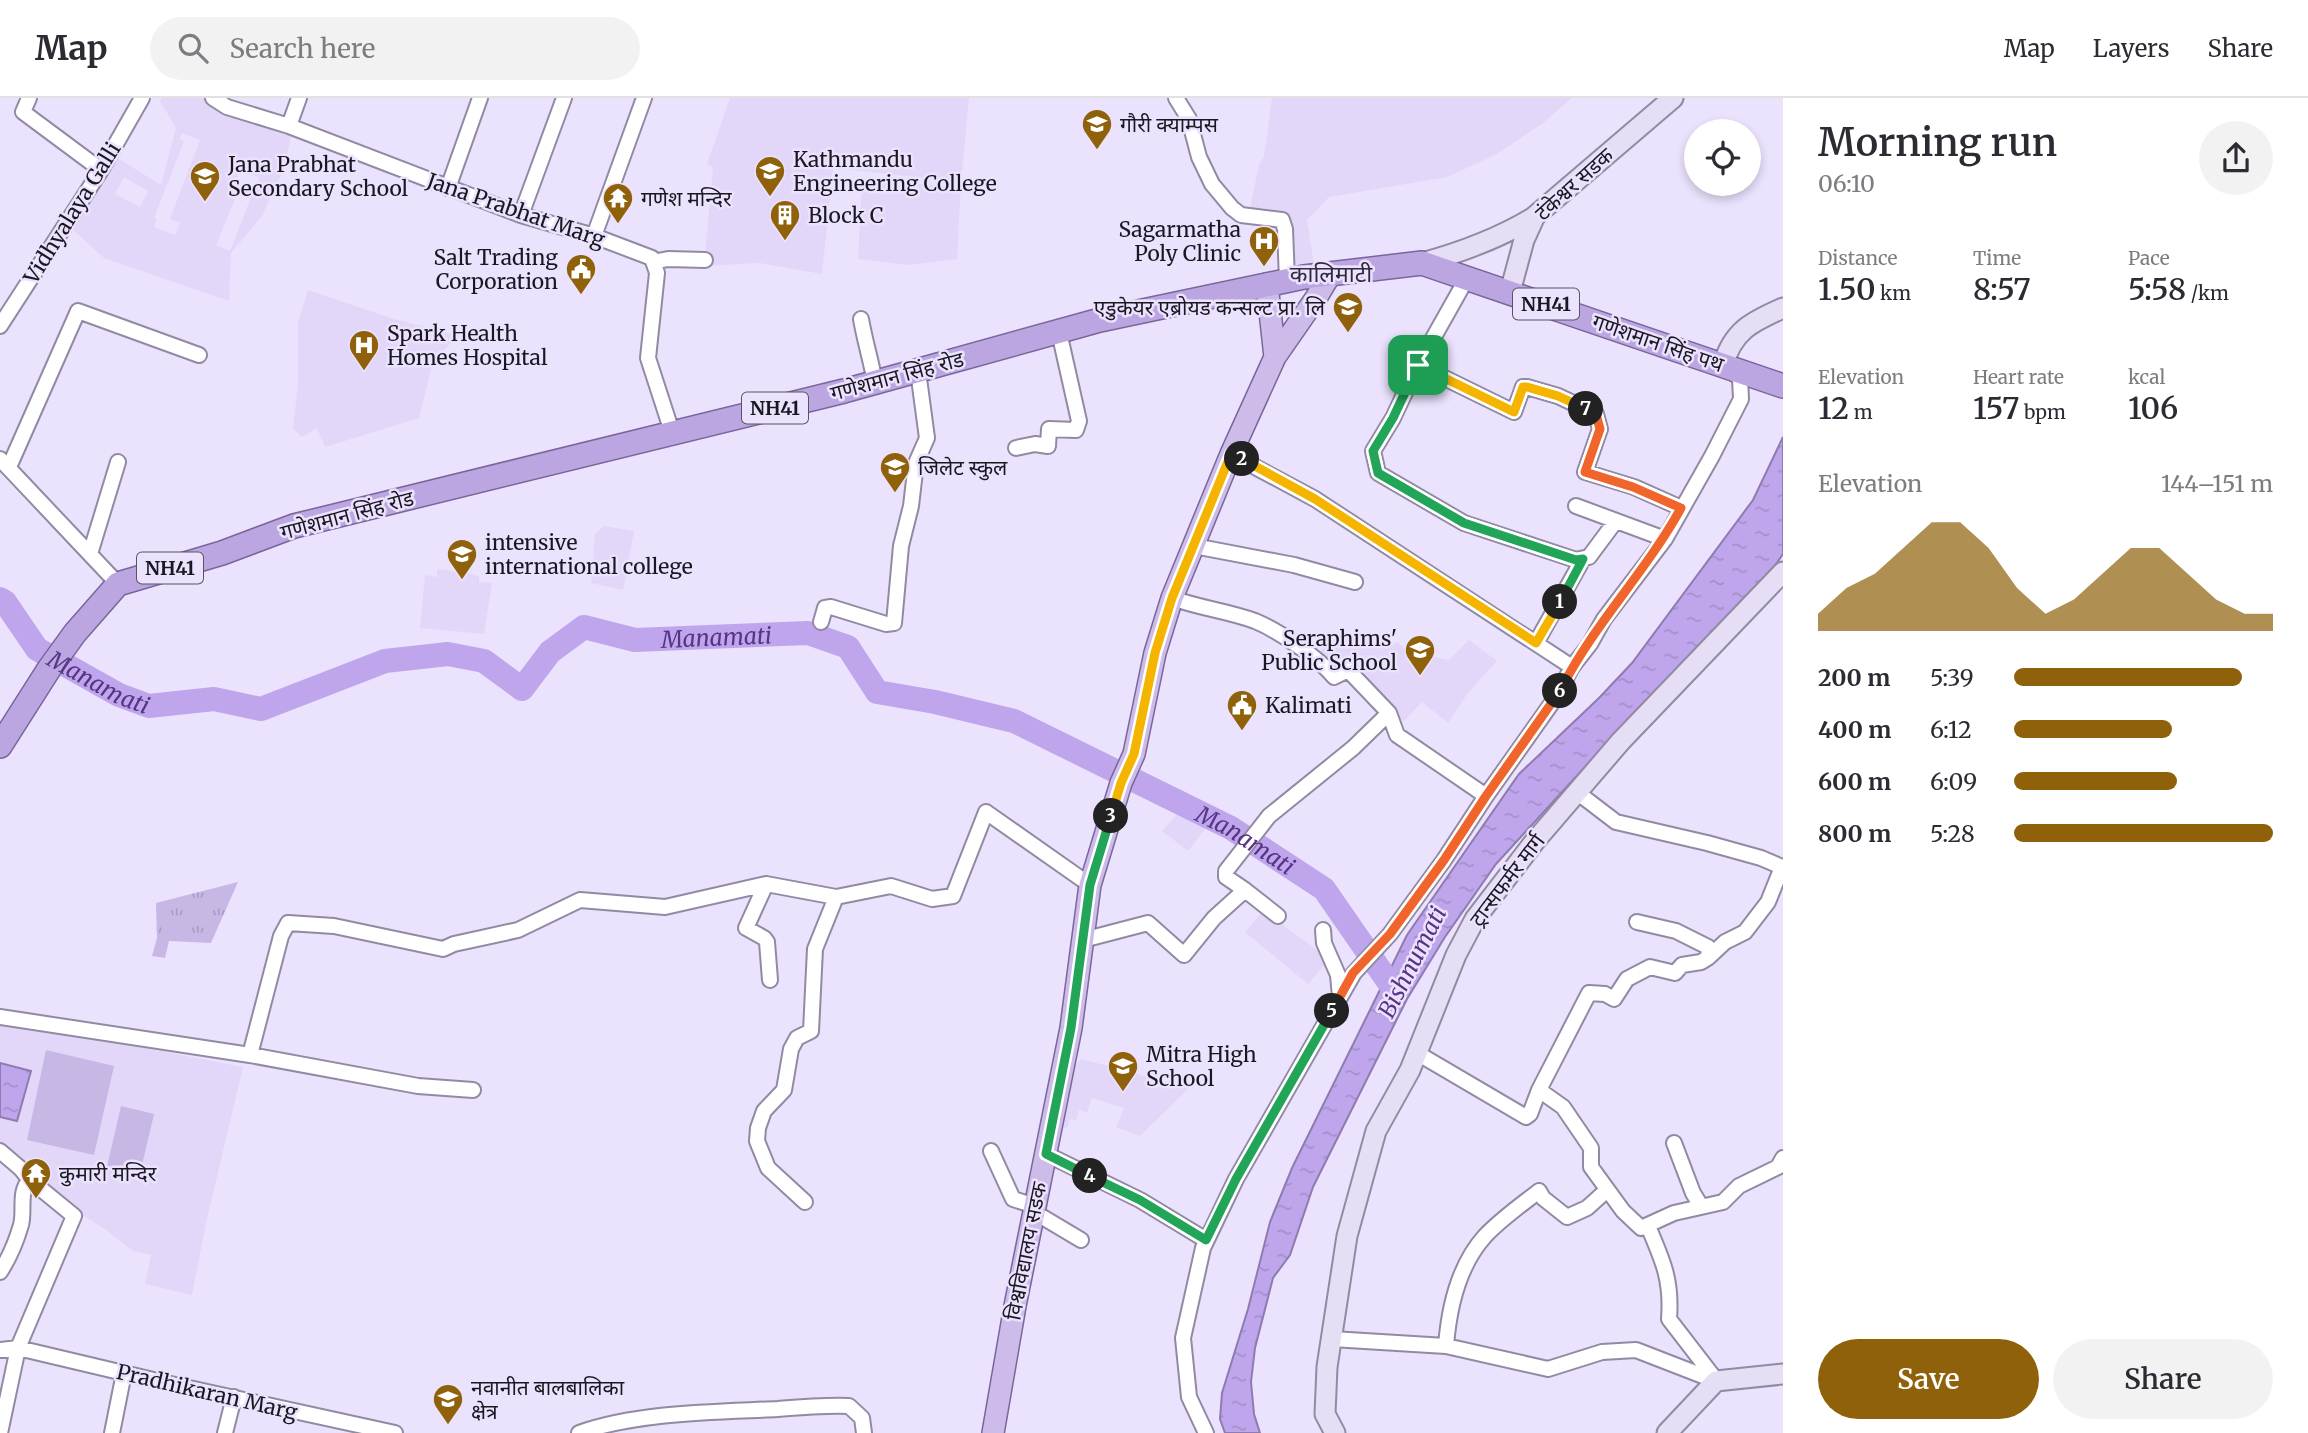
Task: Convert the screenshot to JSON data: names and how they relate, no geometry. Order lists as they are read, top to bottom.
{
  "streets": {
    "highway": ["NH41", "गणेशमान सिंह पथ", "गणेशमान सिंह रोड"],
    "main road": ["टंकेश्वर सडक", "ट्रान्सफर्मर मार्ग", "विश्वविद्यालय सडक"],
    "street": ["Jana Prabhat Marg", "Vidhyalaya Galli", "Pradhikaran Marg"]
  },
  "crossings": [
    ["टंकेश्वर सडक", "गणेशमान सिंह पथ"],
    ["NH41", "गणेशमान सिंह रोड"],
    ["गणेशमान सिंह पथ", "गणेशमान सिंह रोड"],
    ["गणेशमान सिंह पथ", "विश्वविद्यालय सडक"],
    ["गणेशमान सिंह रोड", "विश्वविद्यालय सडक"]
  ],
  "districts": ["कालिमाटी"],
  "water": ["Manamati", "Bishnumati"],
  "places": {
    "school or university": [
      "गौरी क्याम्पस",
      "Kathmandu Engineering College",
      "Jana Prabhat Secondary School",
      "एडुकेयर एब्रोयड कन्सल्ट प्रा. लि",
      "जिलेट स्कुल",
      "intensive international college",
      "Seraphims' Public School",
      "Mitra High School",
      "नवानीत बालबालिका क्षेत्र"
    ],
    "temple": ["गणेश मन्दिर", "कुमारी मन्दिर"],
    "building": ["Block C"],
    "hospital": ["Sagarmatha Poly Clinic", "Spark Health Homes Hospital"],
    "public building": ["Salt Trading Corporation", "Kalimati"]
  },
  "page": {
    "header": "Map",
    "search": "Search here",
    "nav": ["Map", "Layers", "Share"],
    "heading": ["Morning run", "06:10"],
    "stats": [
      ["Distance", "1.50 km"],
      ["Time", "8:57"],
      ["Pace", "5:58 /km"],
      ["Elevation", "12 m"],
      ["Heart rate", "157 bpm"],
      ["kcal", "106"]
    ],
    "pins": [
      "7",
      "2",
      "1",
      "6",
      "3",
      "5",
      "4"
    ],
    "chart": ["Elevation", "144–151 m"],
    "list": [
      {
        "name": "200 m",
        "note": "5:39"
      },
      {
        "name": "400 m",
        "note": "6:12"
      },
      {
        "name": "600 m",
        "note": "6:09"
      },
      {
        "name": "800 m",
        "note": "5:28"
      }
    ],
    "buttons": ["Save", "Share"]
  }
}
